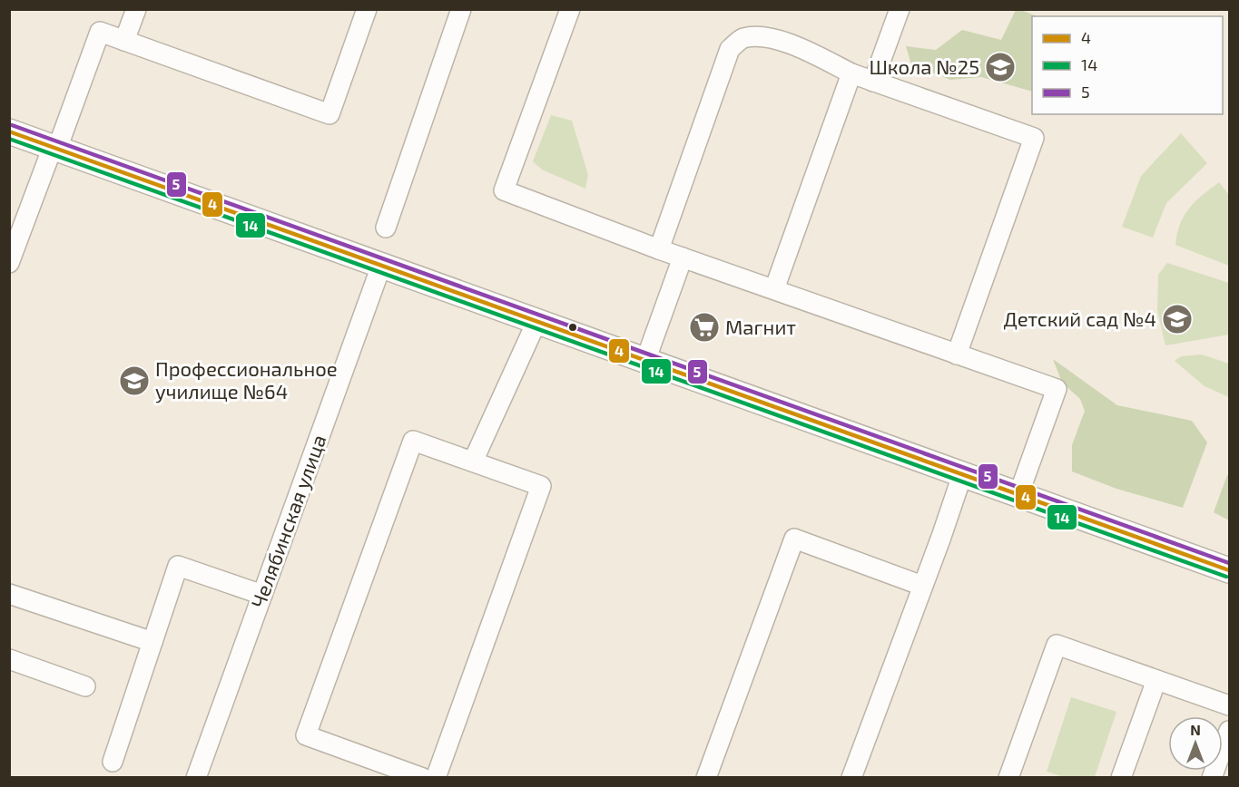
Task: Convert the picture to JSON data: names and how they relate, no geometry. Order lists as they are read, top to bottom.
{
  "streets": {
    "street": ["Челябинская улица"]
  },
  "places": {
    "school or university": ["Школа №25", "Детский сад №4", "Профессиональное училище №64"],
    "supermarket": ["Магнит"]
  },
  "lines": ["transit line 5", "transit line 4", "transit line 14"],
  "legend": ["4", "14", "5"],
  "north": "top"
}
